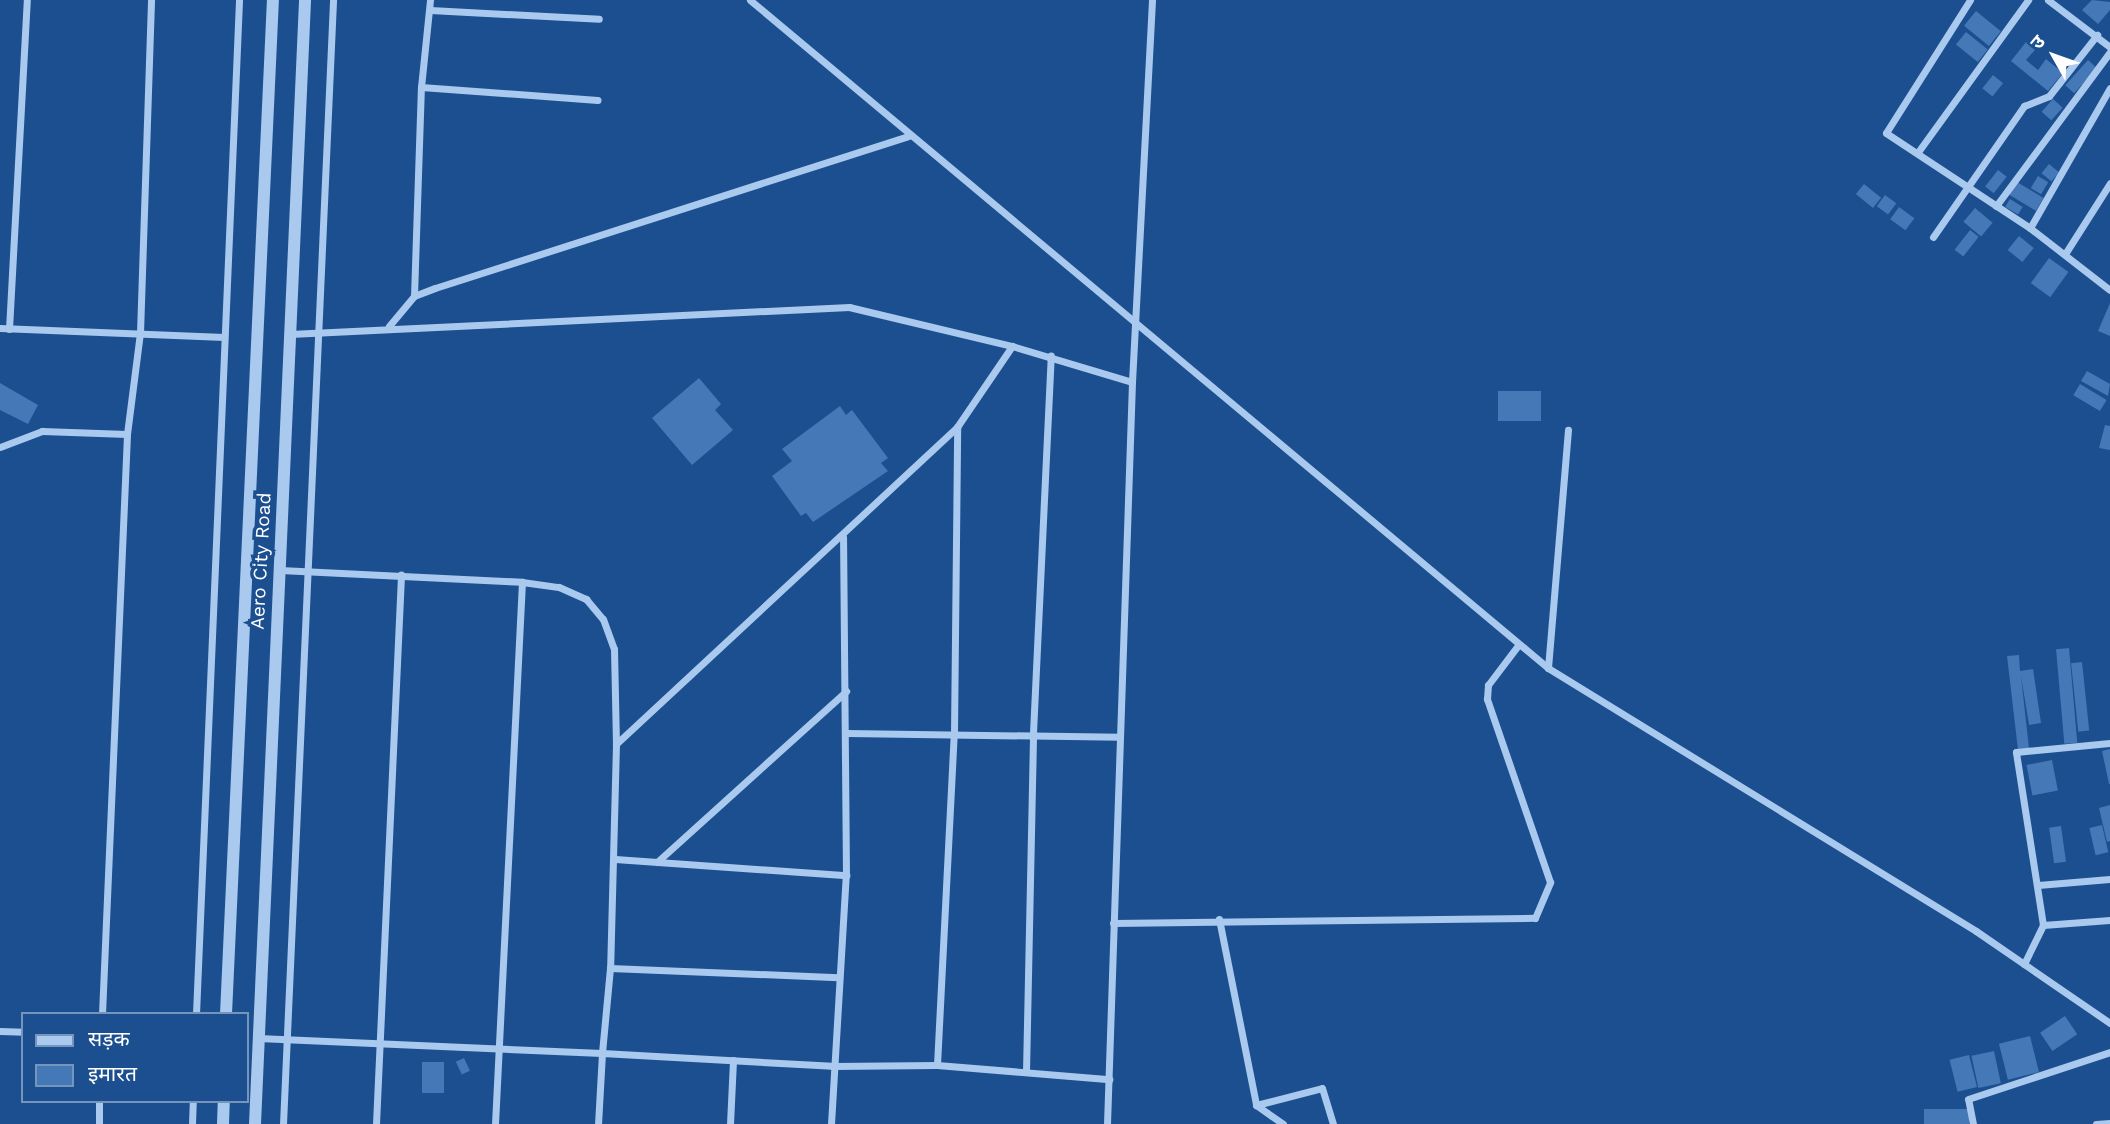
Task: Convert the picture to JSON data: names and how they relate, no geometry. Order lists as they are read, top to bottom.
{
  "streets": {
    "street": ["Aero City Road"]
  },
  "legend": ["सड़क", "इमारत"],
  "north": "top left"
}
